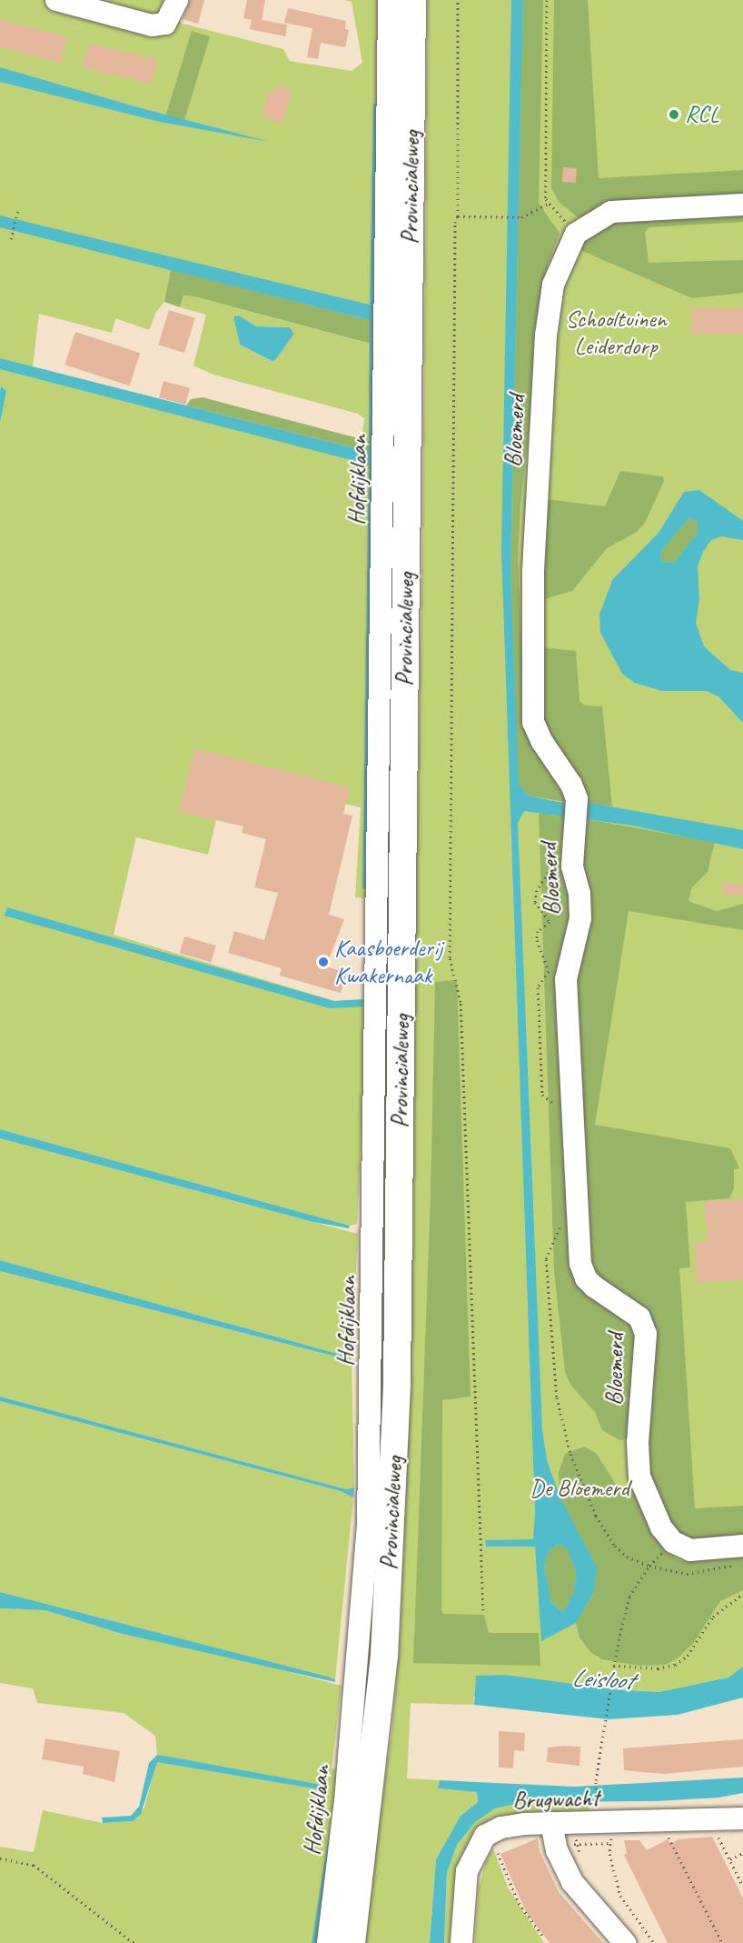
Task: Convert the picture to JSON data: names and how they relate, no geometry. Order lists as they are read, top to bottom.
{
  "streets": {
    "main road": ["Provincialeweg"],
    "street": ["Bloemerd", "Hofdijklaan", "Brugwacht"]
  },
  "crossings": [
    ["Provincialeweg", "Hofdijklaan"]
  ],
  "water": ["Leisloot"],
  "parks": ["Schooltuinen Leiderdorp", "De Bloemerd"],
  "places": ["RCL", "Kaasboerderij Kwakernaak"]
}
